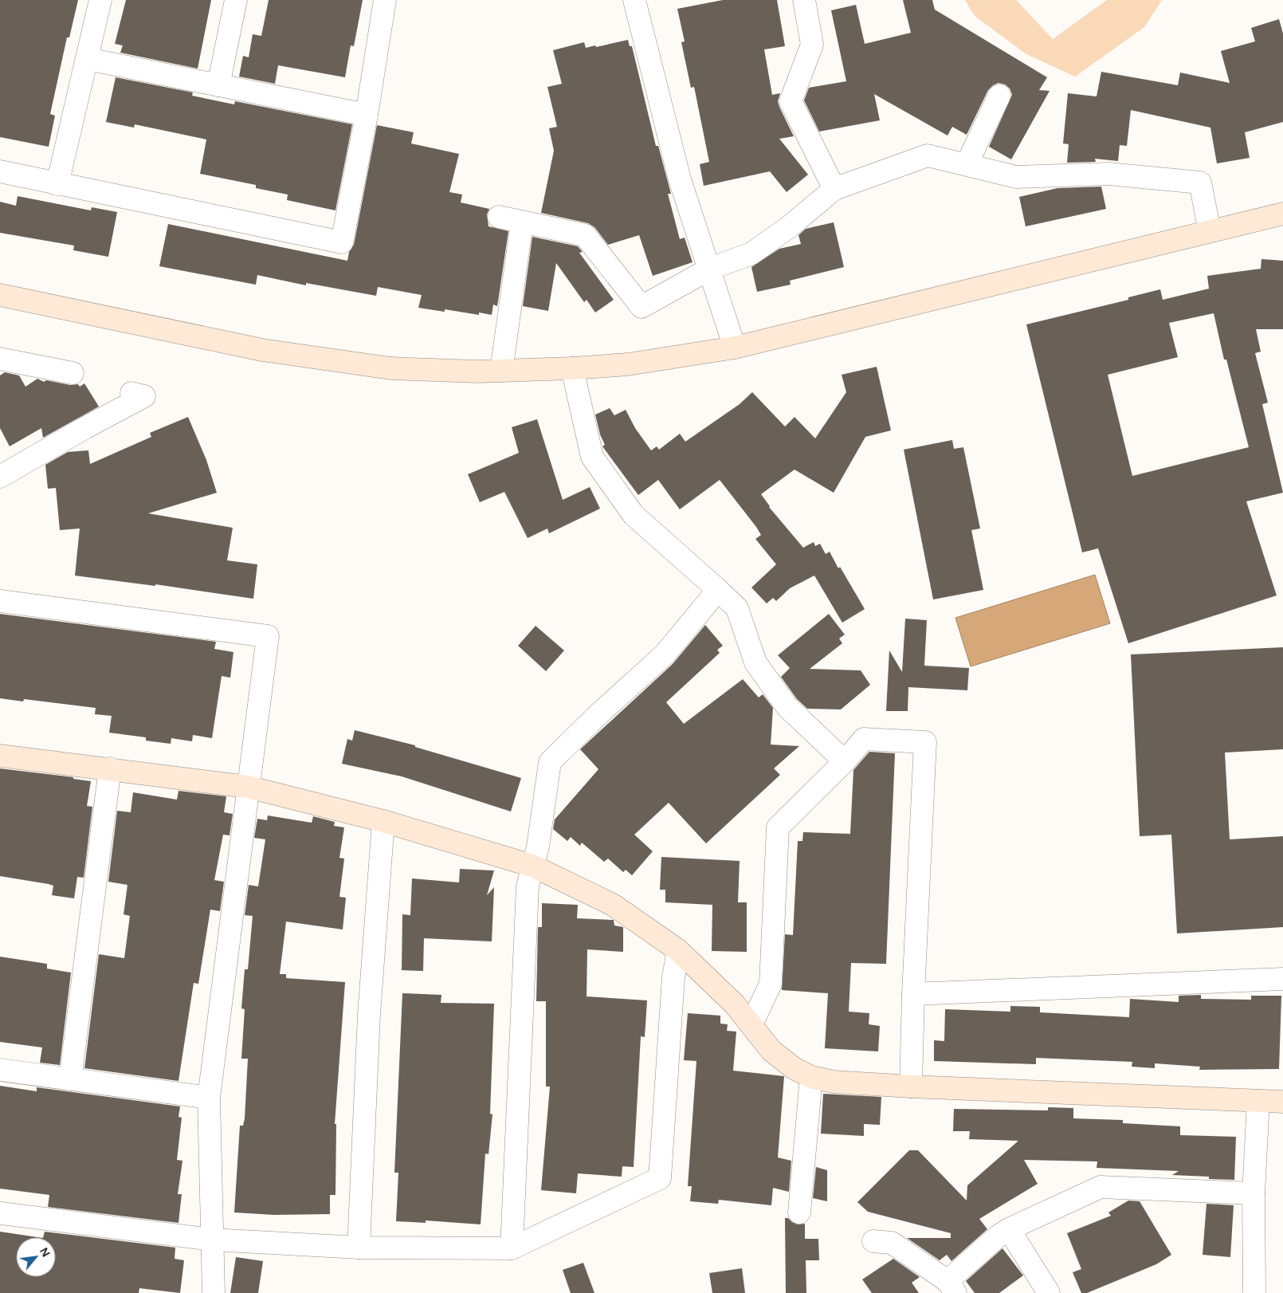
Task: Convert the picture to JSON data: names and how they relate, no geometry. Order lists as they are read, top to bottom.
{
  "north": "top right"
}
